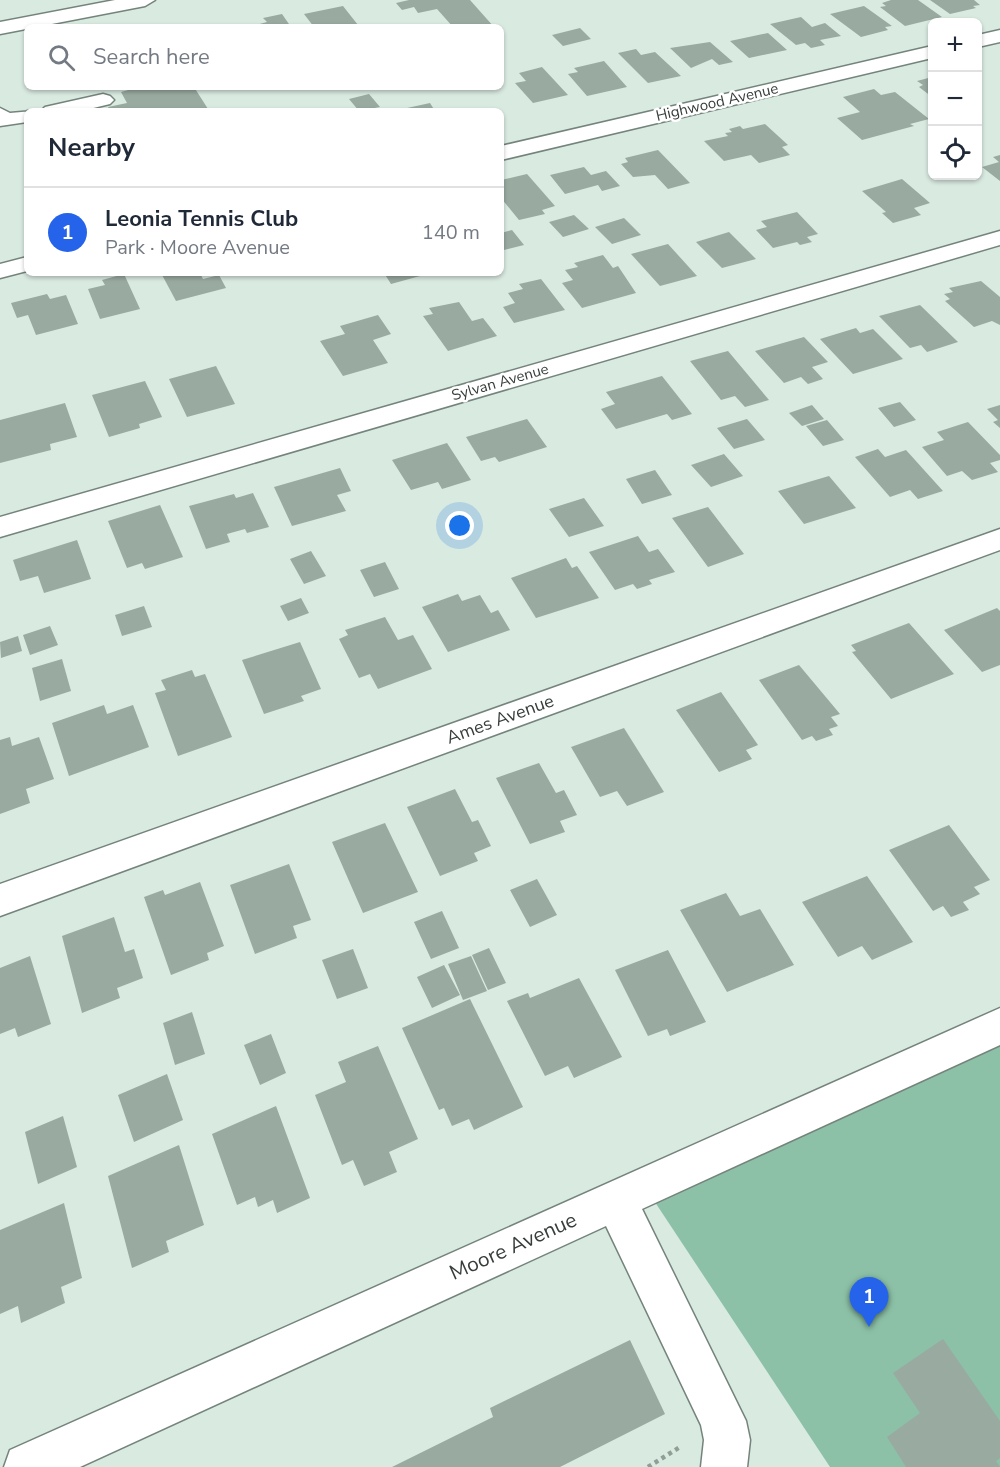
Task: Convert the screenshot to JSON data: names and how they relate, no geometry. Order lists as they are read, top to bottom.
{
  "streets": {
    "street": [
      "Highwood Avenue",
      "Sylvan Avenue",
      "Ames Avenue",
      "Moore Avenue"
    ]
  },
  "page": {
    "map_buttons": ["+", "−"],
    "search": "Search here",
    "heading": "Nearby",
    "list": [
      {
        "mark": "1",
        "name": "Leonia Tennis Club",
        "note": "Park · Moore Avenue",
        "value": "140 m"
      }
    ],
    "pins": "1"
  }
}
